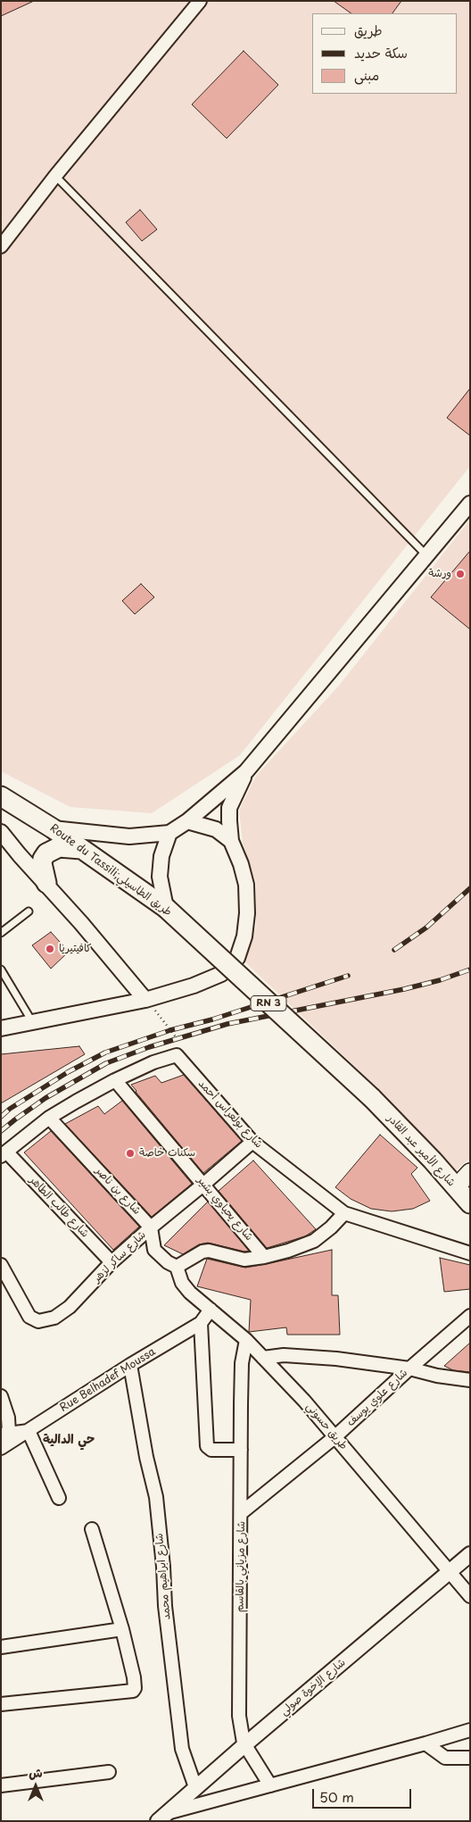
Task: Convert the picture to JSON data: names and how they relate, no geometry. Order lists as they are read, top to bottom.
{
  "streets": {
    "main road": ["Route du Tassili;طريق الطاسيلي", "RN 3", "شارع الأمير عبد القادر"],
    "street": [
      "شارع بولعراس أحمد",
      "شارع بن ناصر",
      "شارع طالب الطاهر",
      "شارع يحياوي بشير",
      "شارع ساكر لزهر",
      "Rue Belhadef Moussa",
      "شارع علوي يوسف",
      "طريق حسوني",
      "شارع مزياني بالقاسم",
      "شارع ابراهيم محمد",
      "شارع الإخوة صولي"
    ]
  },
  "crossings": [
    ["Route du Tassili;طريق الطاسيلي", "شارع الأمير عبد القادر"],
    ["شارع بولعراس أحمد", "شارع ساكر لزهر"],
    ["شارع بن ناصر", "شارع ساكر لزهر"],
    ["شارع طالب الطاهر", "شارع ساكر لزهر"],
    ["شارع يحياوي بشير", "شارع ساكر لزهر"],
    ["Rue Belhadef Moussa", "طريق حسوني"],
    ["Rue Belhadef Moussa", "شارع ابراهيم محمد"],
    ["شارع علوي يوسف", "طريق حسوني"],
    ["شارع علوي يوسف", "شارع مزياني بالقاسم"],
    ["طريق حسوني", "شارع مزياني بالقاسم"],
    ["طريق حسوني", "شارع الإخوة صولي"],
    ["شارع مزياني بالقاسم", "شارع الإخوة صولي"],
    ["شارع ابراهيم محمد", "شارع الإخوة صولي"]
  ],
  "districts": ["حي الدالية"],
  "places": ["ورشة", "كافيتيريا", "سكنات خاصة"],
  "legend": ["طريق", "سكة حديد", "مبنى"],
  "scale_bar": "50 m",
  "north": "top"
}
